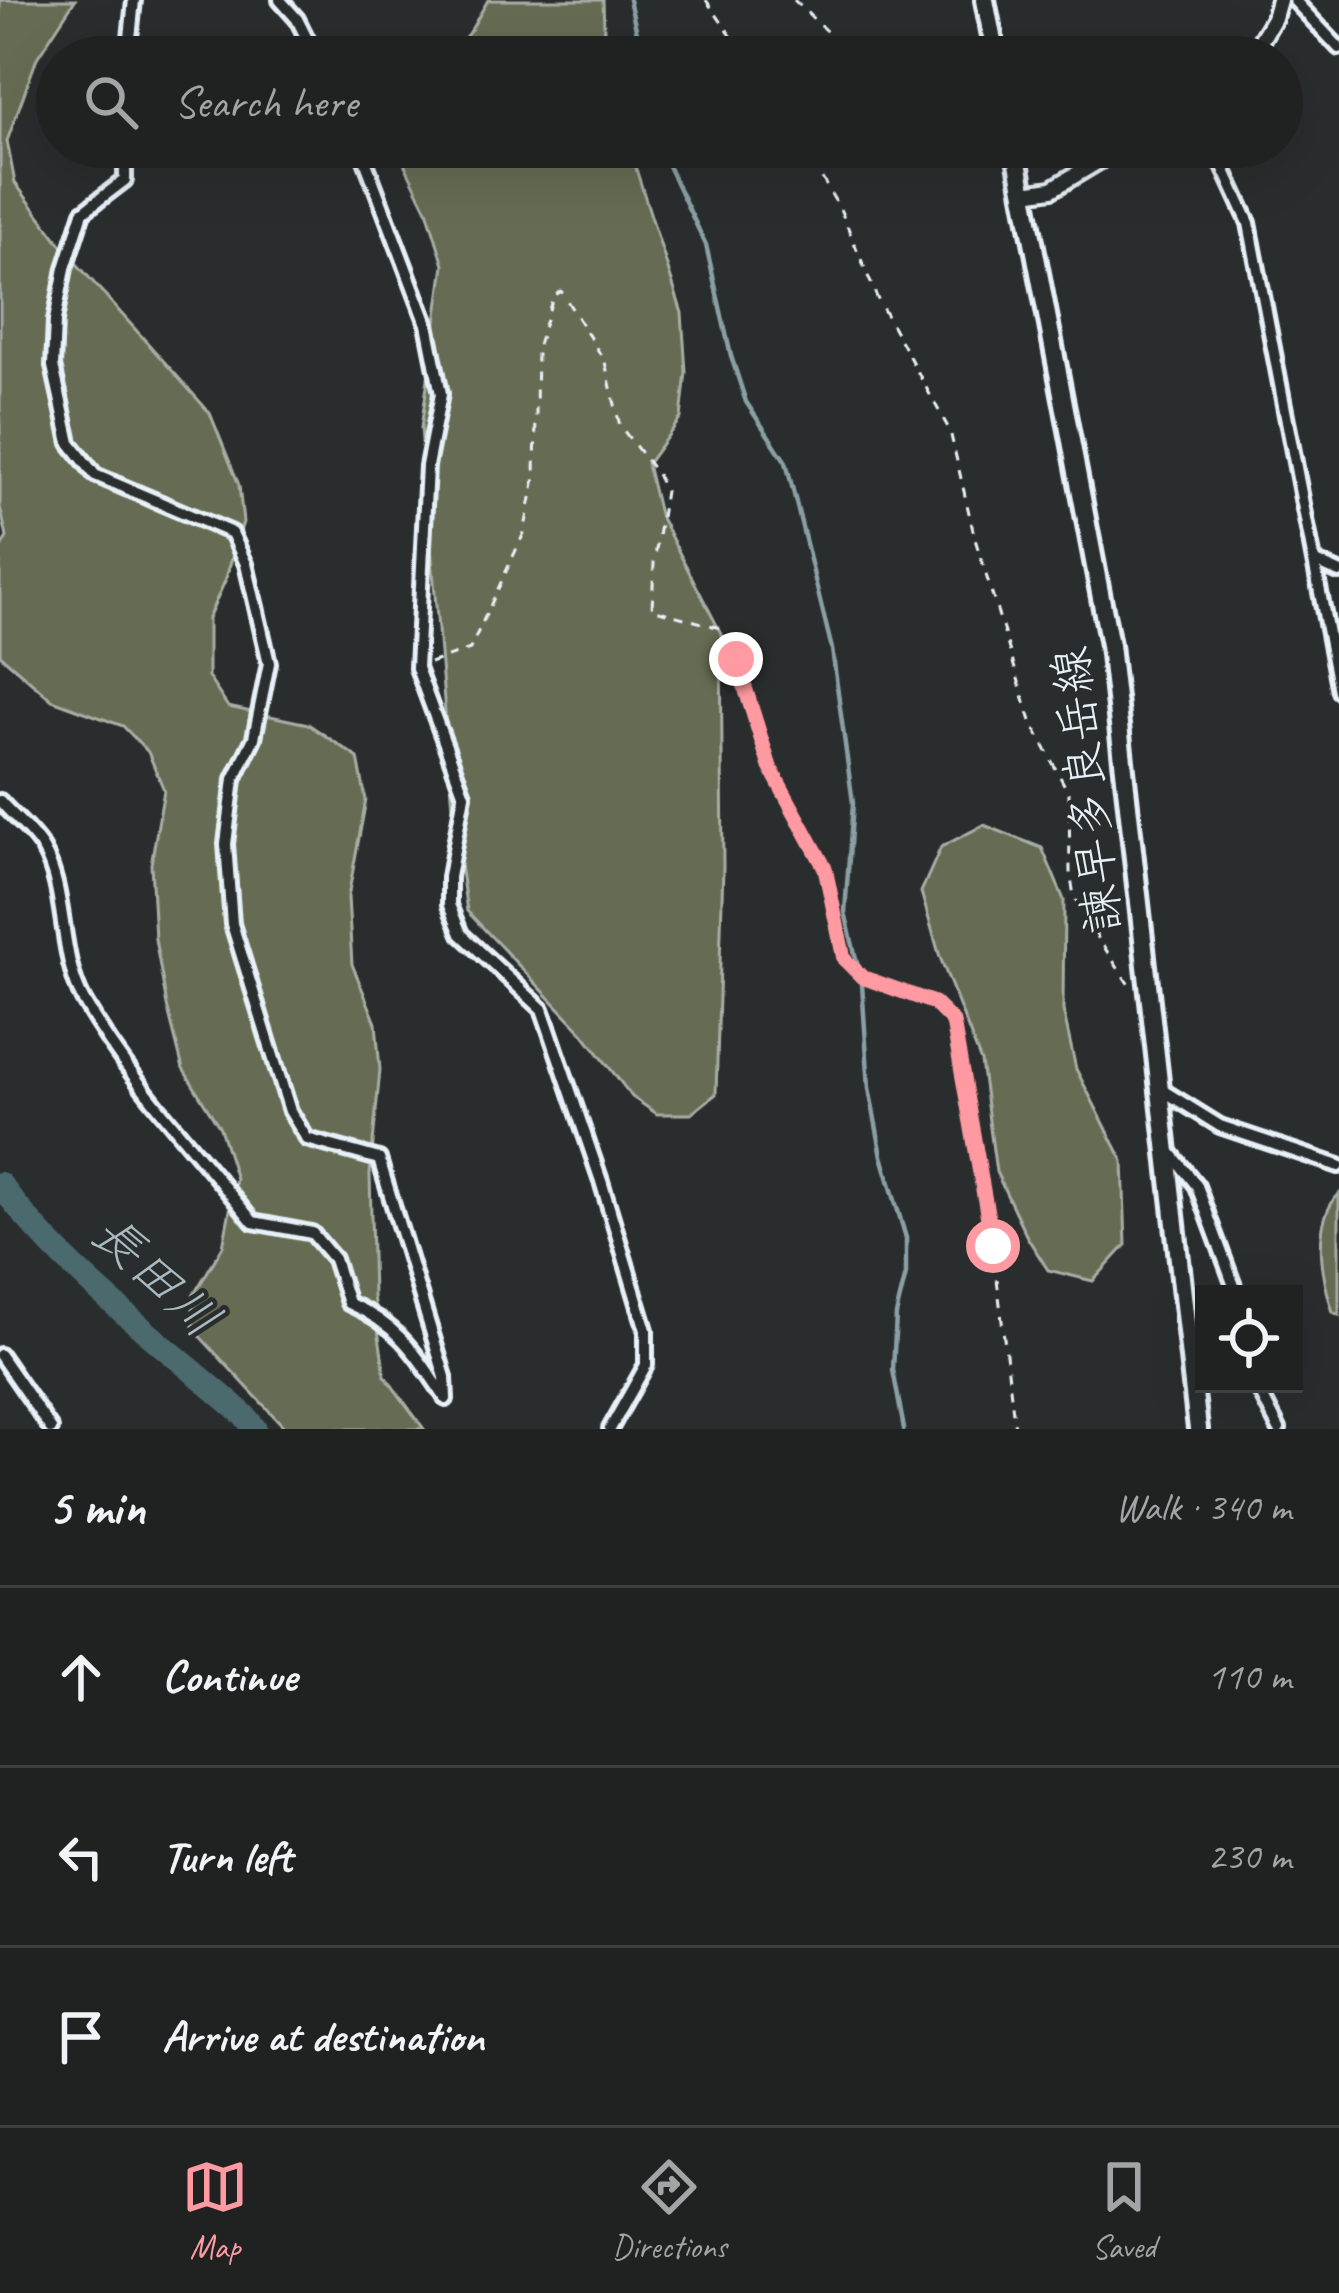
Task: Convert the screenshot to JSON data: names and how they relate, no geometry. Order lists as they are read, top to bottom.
{
  "streets": {
    "main road": ["諫早多良岳線"]
  },
  "water": ["長田川"],
  "page": {
    "search": "Search here",
    "heading": ["5 min", "Walk · 340 m"],
    "list": [
      ["Continue", "110 m"],
      ["Turn left", "230 m"],
      "Arrive at destination"
    ],
    "nav": ["Map", "Directions", "Saved"]
  }
}
